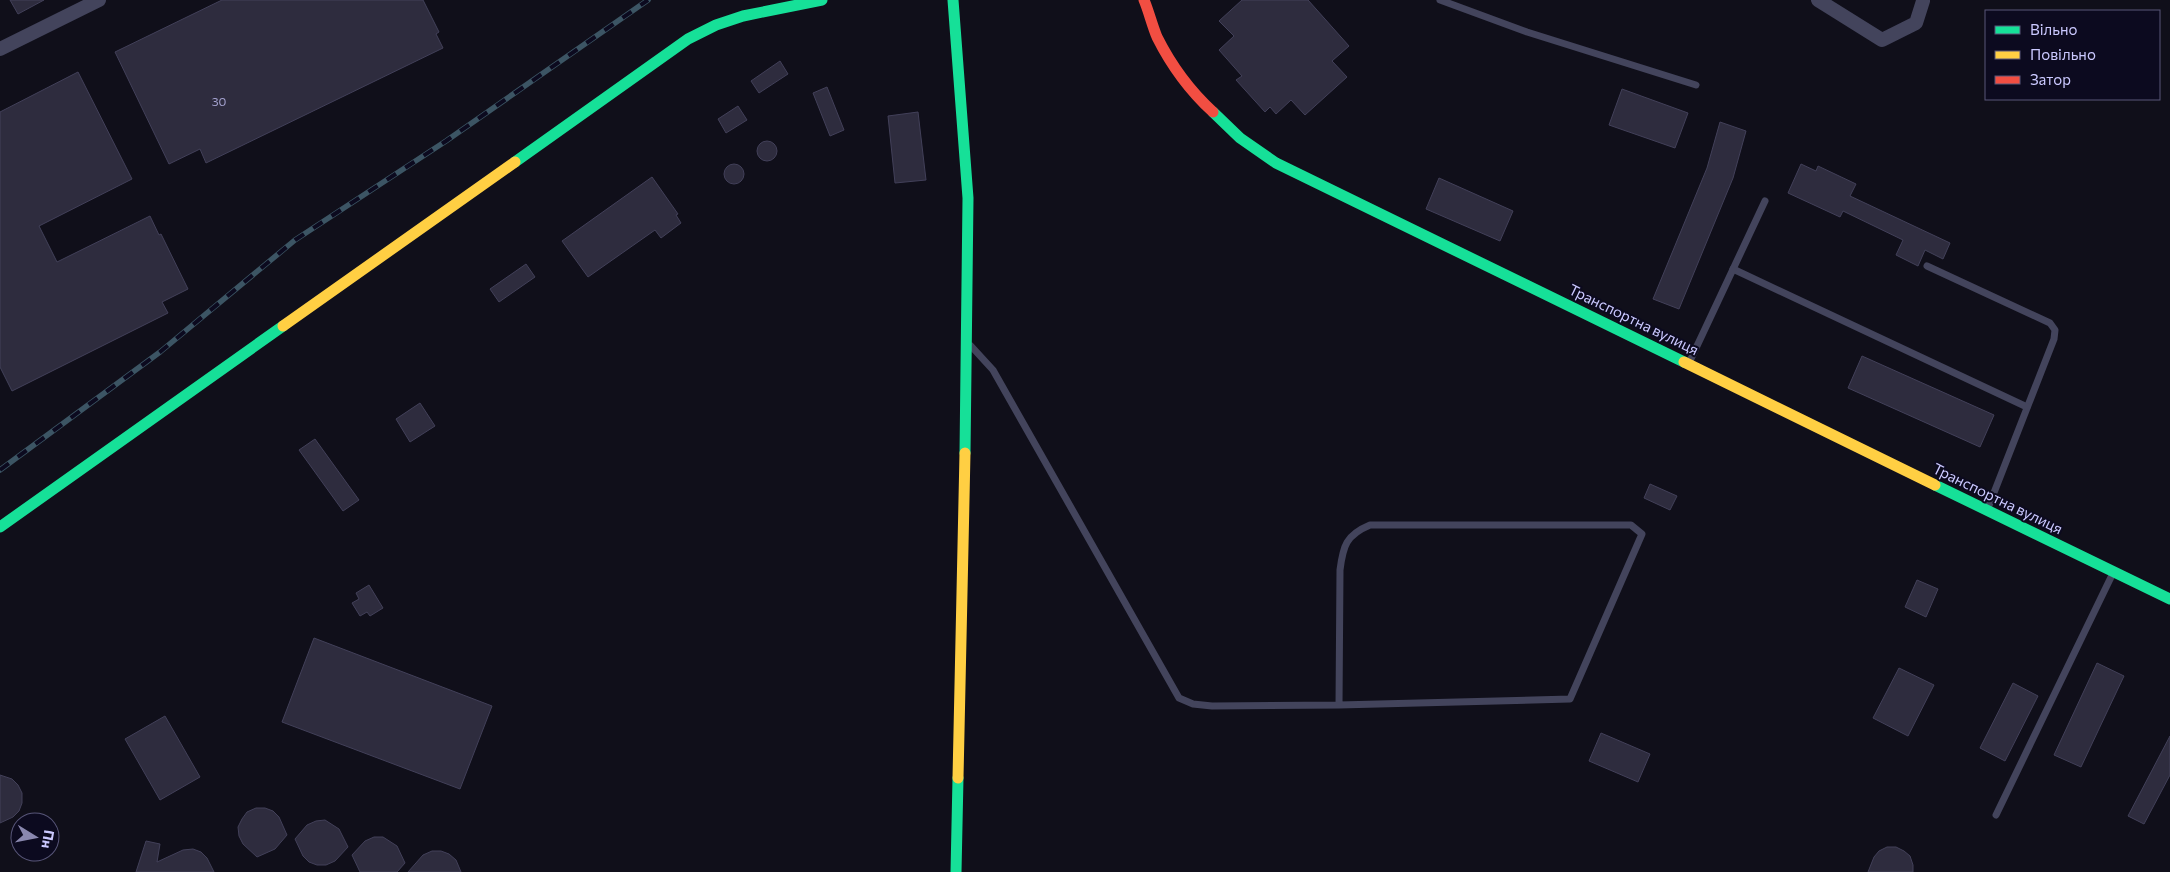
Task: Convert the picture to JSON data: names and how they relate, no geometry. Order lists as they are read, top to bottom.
{
  "streets": {
    "street": ["Транспортна вулиця"]
  },
  "house_numbers": ["30"],
  "legend": ["Вільно", "Повільно", "Затор"],
  "north": "right"
}
